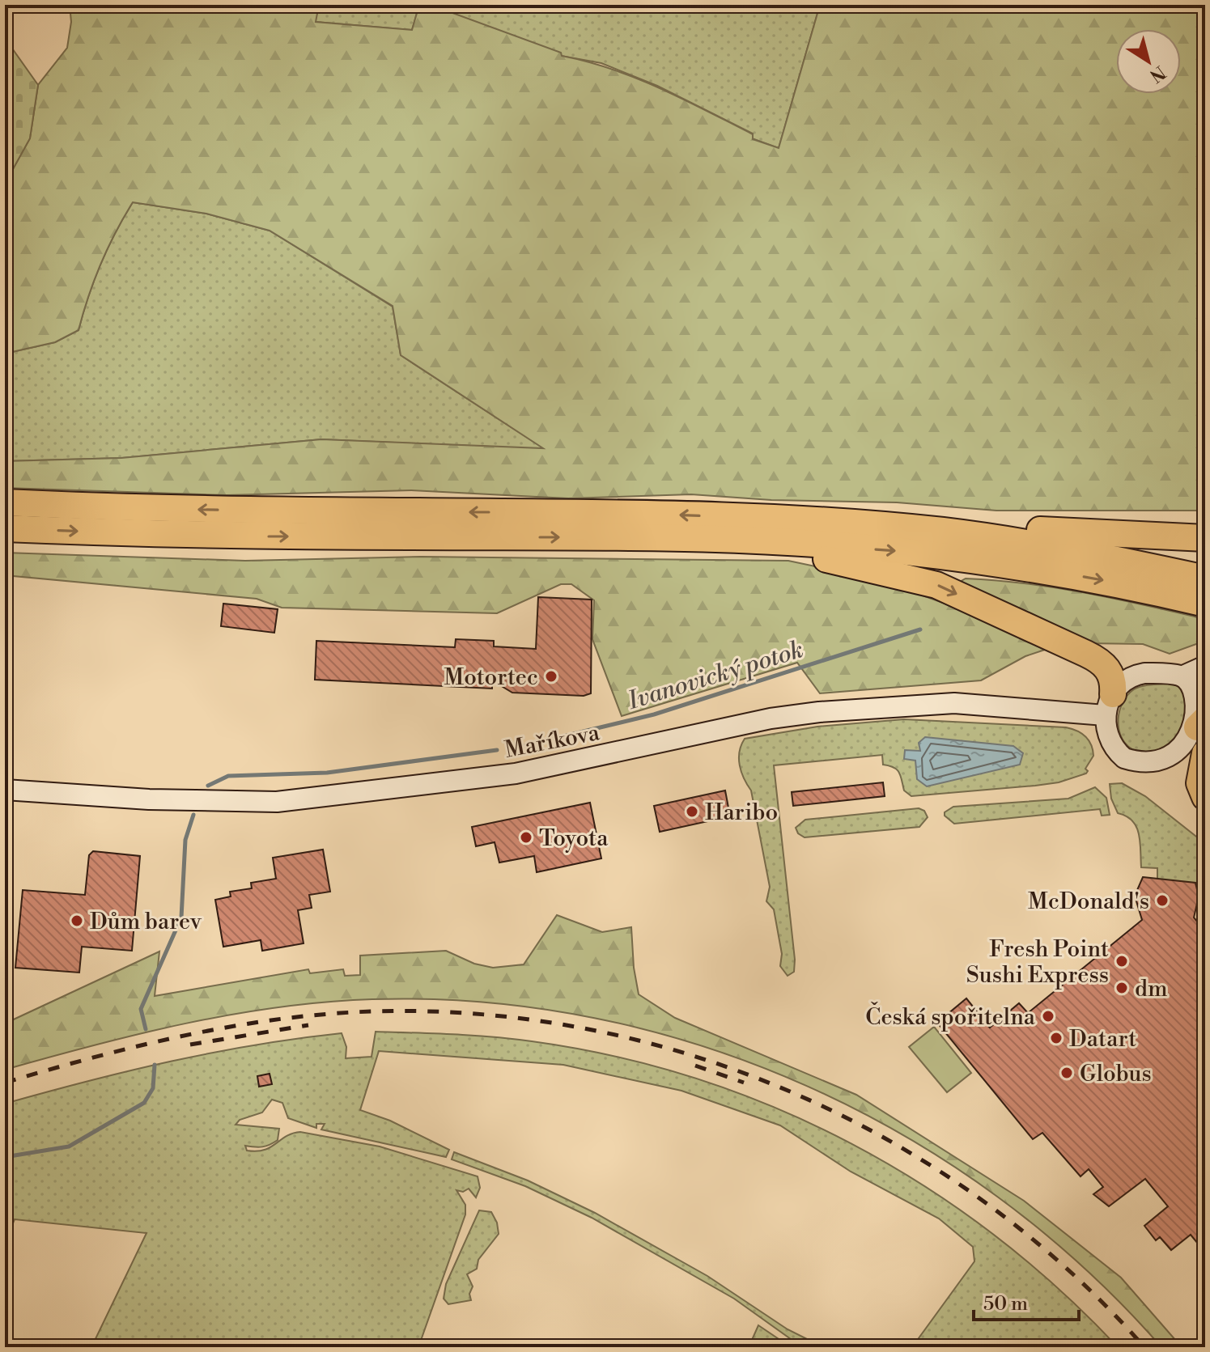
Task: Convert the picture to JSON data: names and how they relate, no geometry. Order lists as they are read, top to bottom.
{
  "streets": {
    "street": ["Maříkova"]
  },
  "water": ["Ivanovický potok"],
  "places": [
    "Motortec",
    "Haribo",
    "Toyota",
    "McDonald's",
    "Dům barev",
    "Fresh Point Sushi Express",
    "dm",
    "Česká spořitelna",
    "Datart",
    "Globus"
  ],
  "scale_bar": "50 m",
  "north": "bottom right"
}
